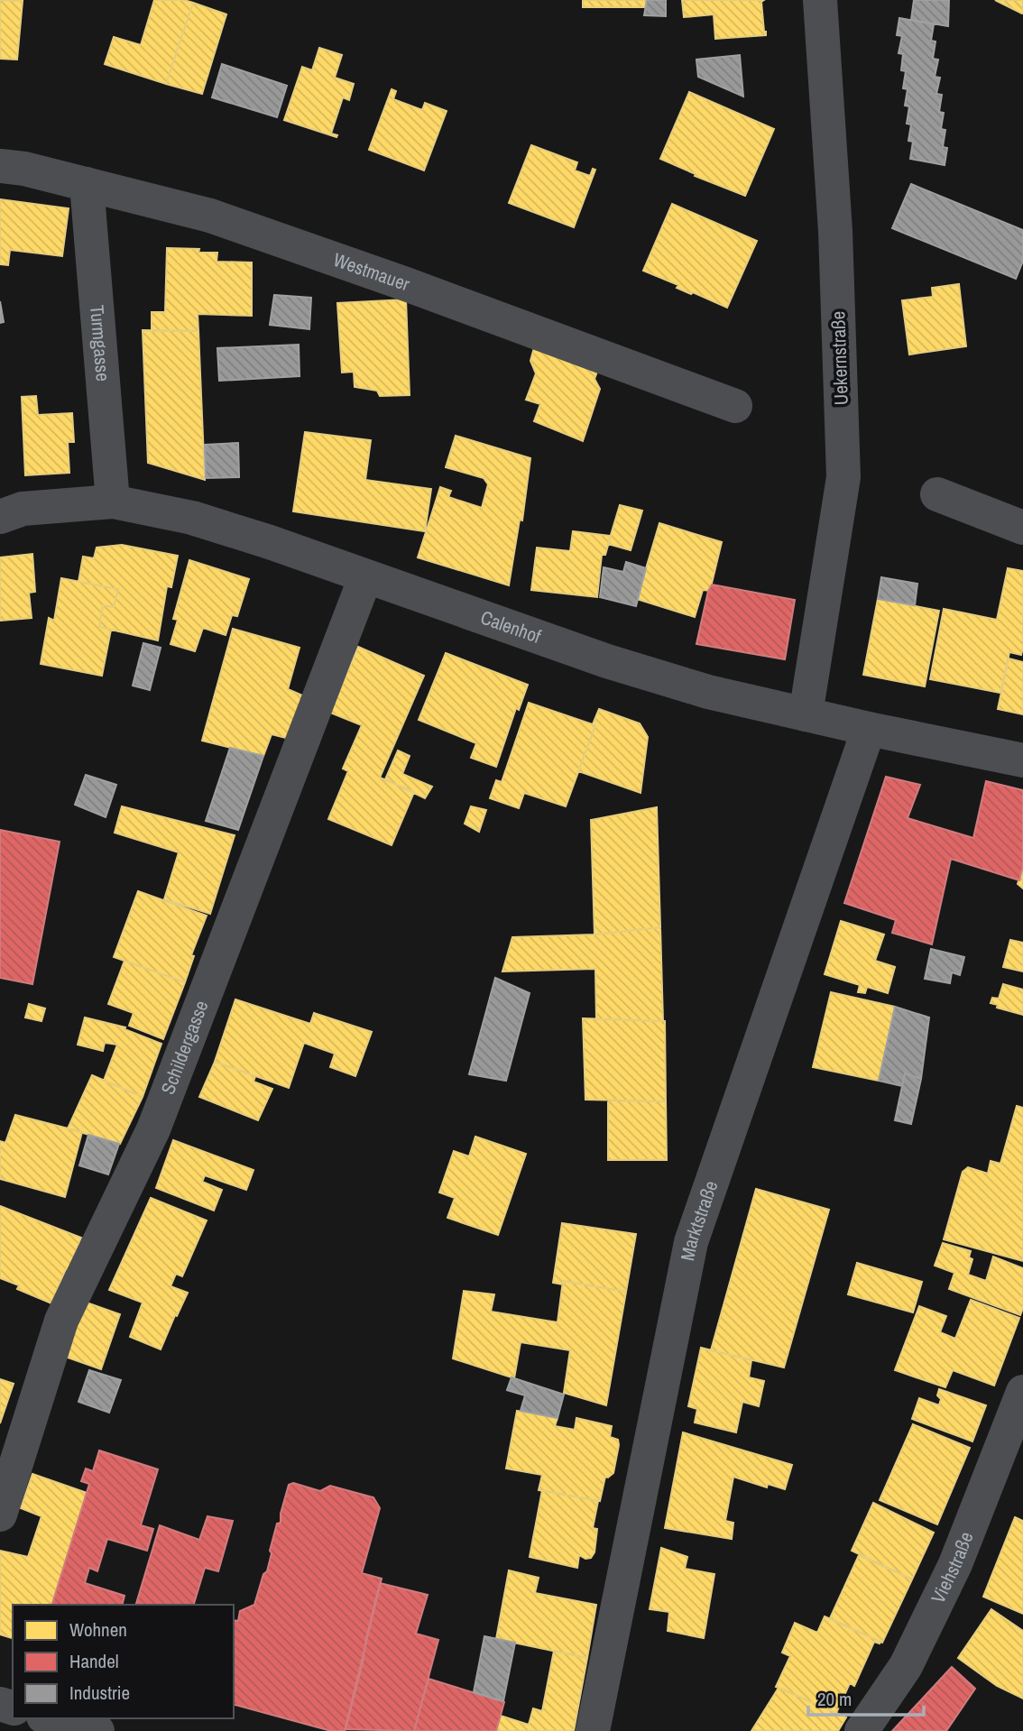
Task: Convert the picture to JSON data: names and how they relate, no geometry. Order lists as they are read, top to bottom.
{
  "streets": {
    "street": [
      "Westmauer",
      "Turmgasse",
      "Uekernstraße",
      "Calenhof",
      "Schildergasse",
      "Marktstraße",
      "Viehstraße"
    ]
  },
  "crossings": [
    ["Westmauer", "Turmgasse"],
    ["Turmgasse", "Calenhof"],
    ["Uekernstraße", "Calenhof"],
    ["Calenhof", "Schildergasse"],
    ["Calenhof", "Marktstraße"]
  ],
  "legend": ["Wohnen", "Handel", "Industrie"],
  "scale_bar": "20 m"
}
